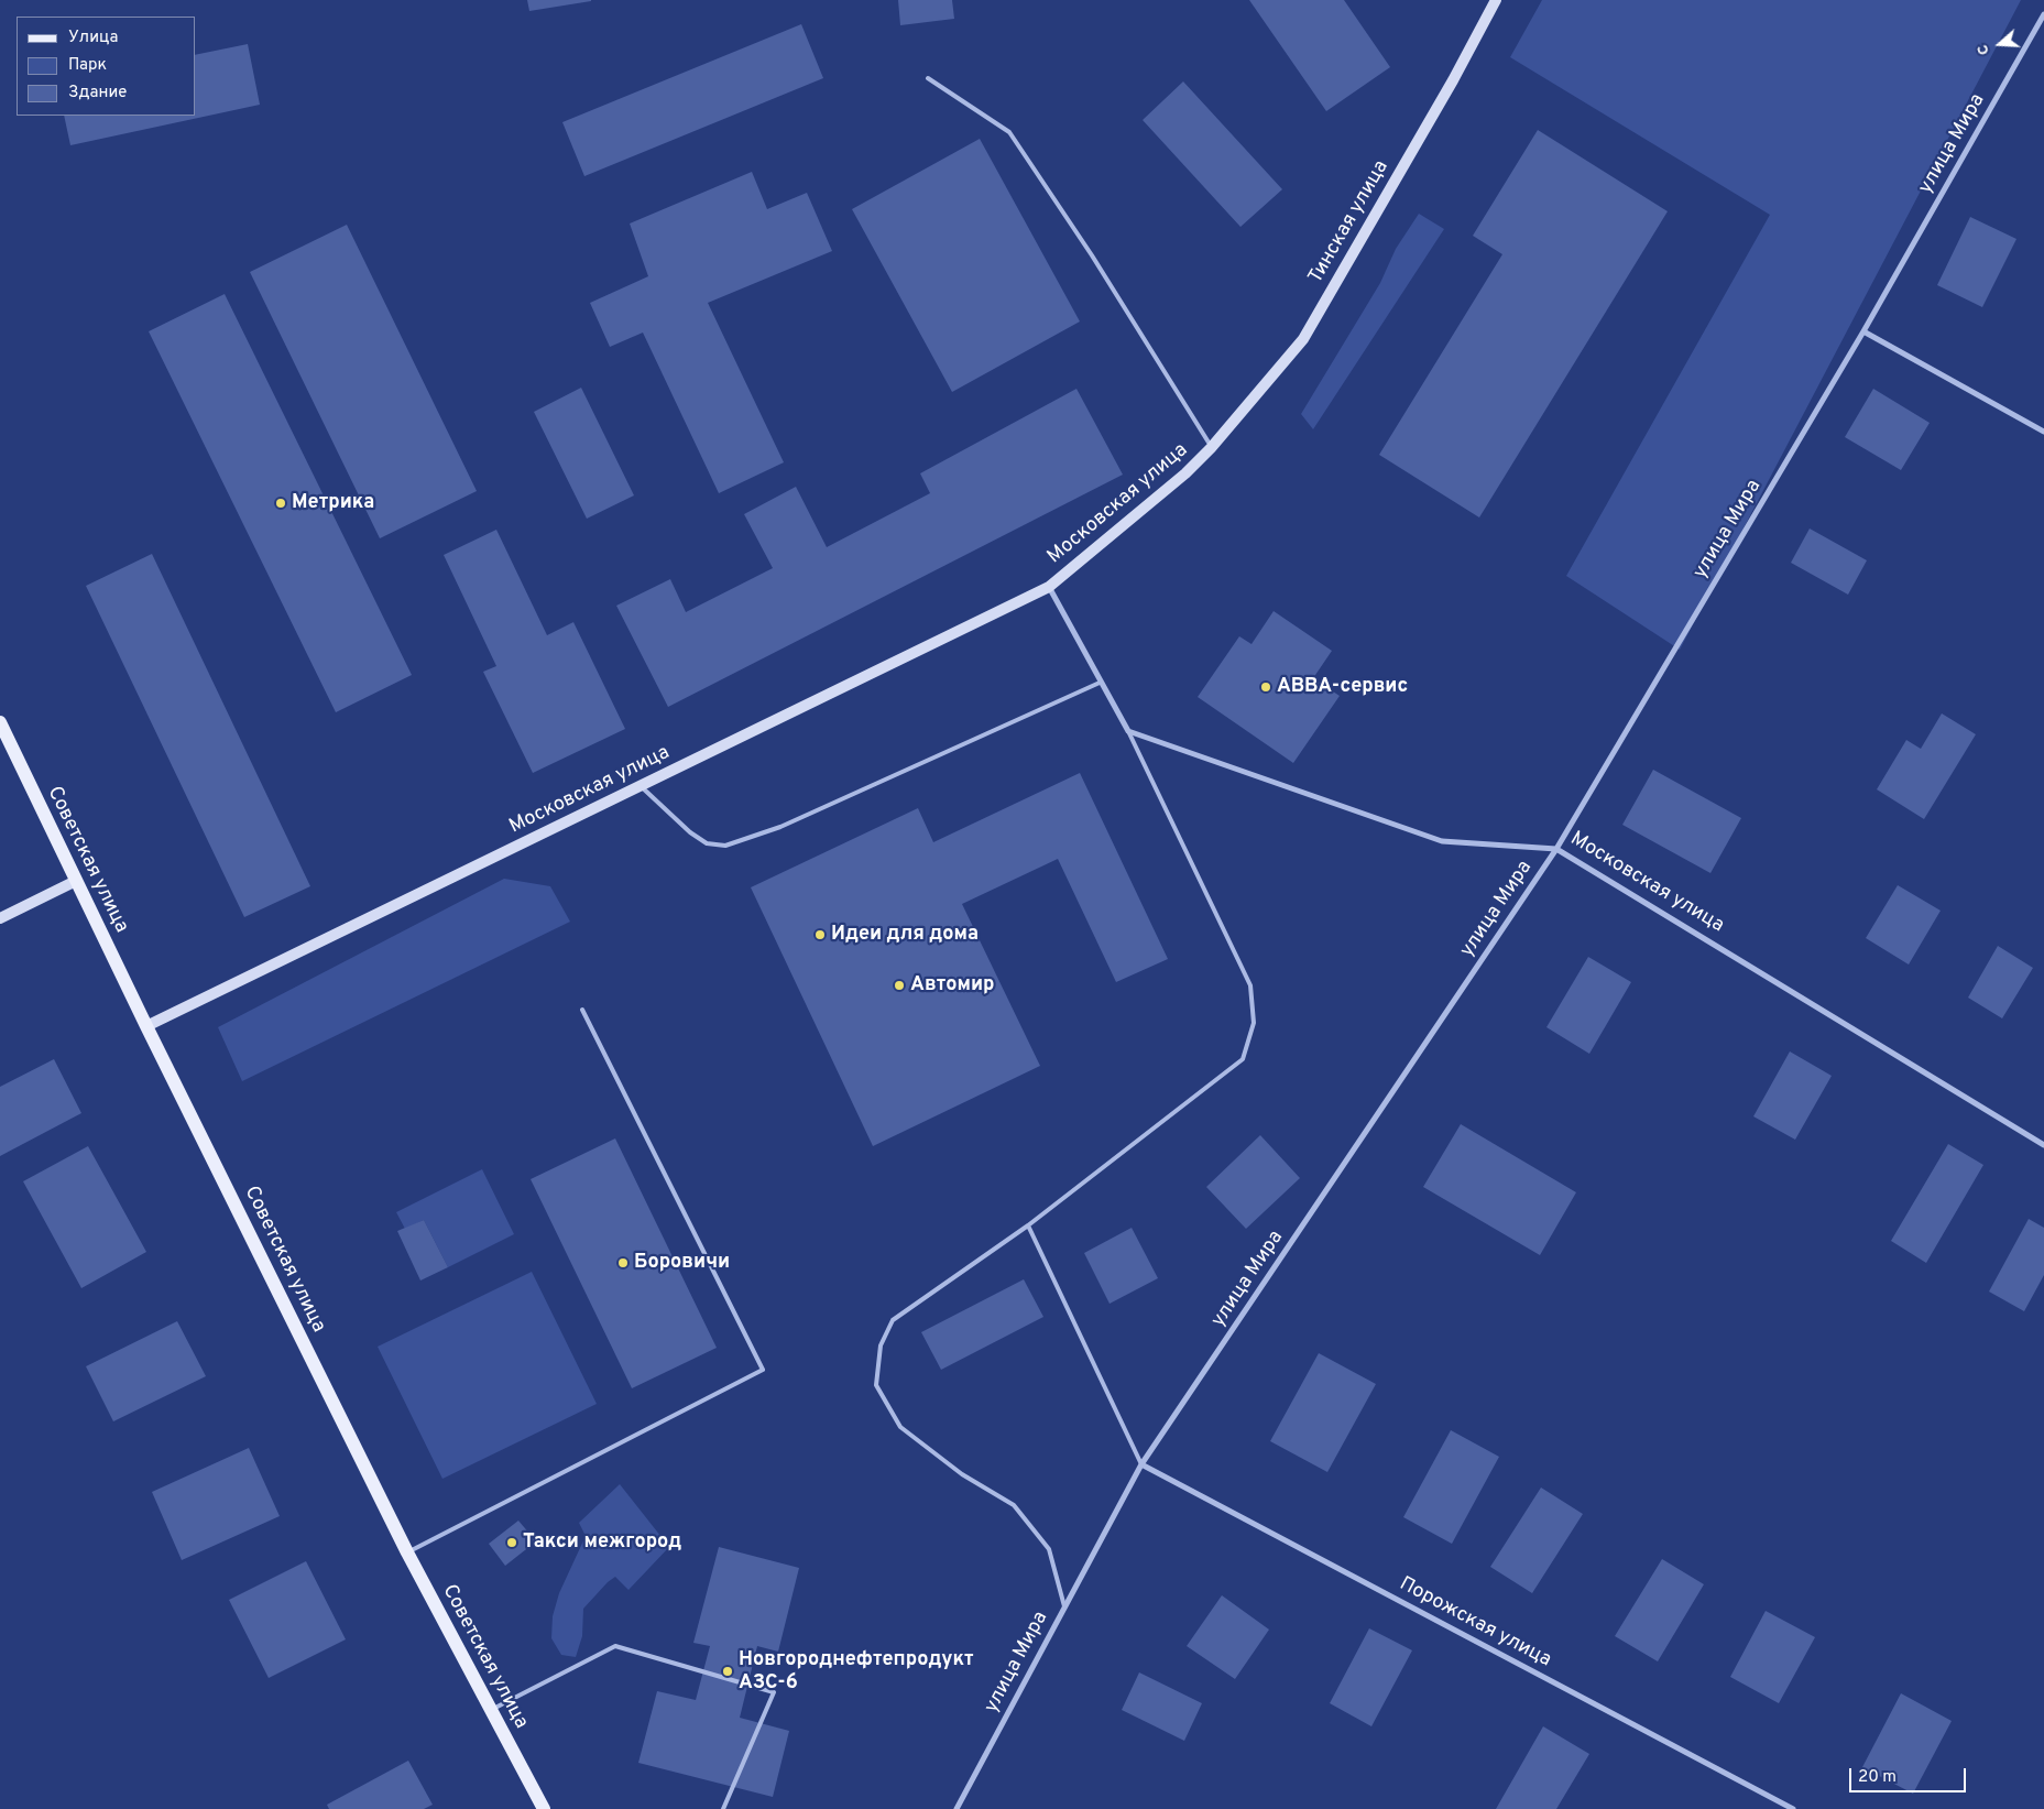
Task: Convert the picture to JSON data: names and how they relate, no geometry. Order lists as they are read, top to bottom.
{
  "streets": {
    "main road": ["Тинская улица", "Московская улица", "Советская улица"],
    "street": ["улица Мира", "Порожская улица"]
  },
  "crossings": [
    ["улица Мира", "Московская улица"],
    ["улица Мира", "Порожская улица"],
    ["Тинская улица", "Московская улица"],
    ["Московская улица", "Советская улица"]
  ],
  "places": [
    "Метрика",
    "АВВА-сервис",
    "Идеи для дома",
    "Автомир",
    "Боровичи",
    "Такси межгород",
    "Новгороднефтепродукт АЗС-6"
  ],
  "legend": ["Улица", "Парк", "Здание"],
  "scale_bar": "20 m",
  "north": "left"
}
